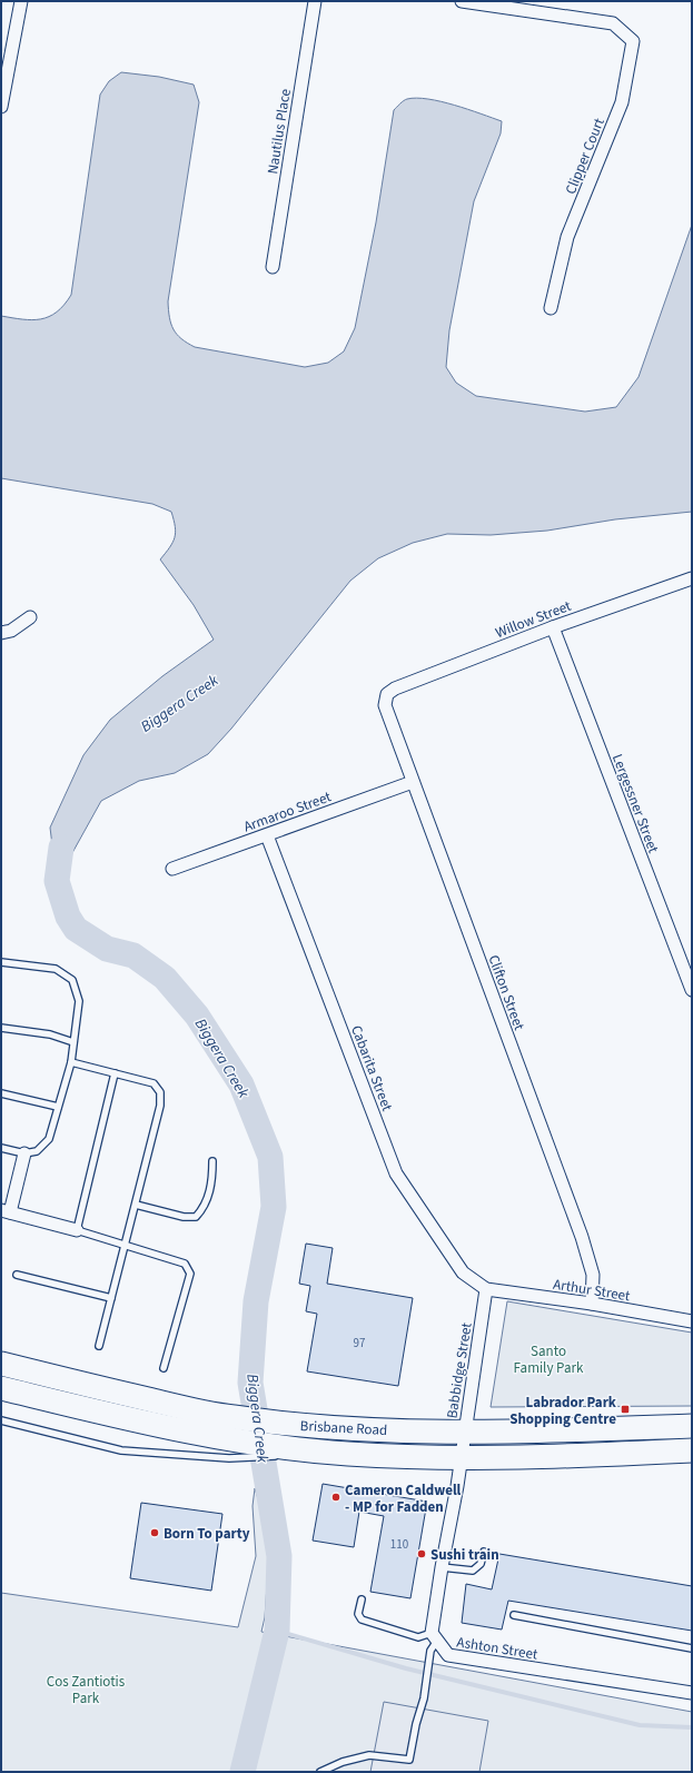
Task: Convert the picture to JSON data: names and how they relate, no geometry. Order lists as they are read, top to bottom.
{
  "streets": {
    "highway": ["Brisbane Road"],
    "street": [
      "Nautilus Place",
      "Clipper Court",
      "Willow Street",
      "Lergessner Street",
      "Armaroo Street",
      "Clifton Street",
      "Cabarita Street",
      "Arthur Street",
      "Babbidge Street",
      "Ashton Street"
    ]
  },
  "crossings": [
    ["Willow Street", "Lergessner Street"],
    ["Willow Street", "Clifton Street"],
    ["Armaroo Street", "Clifton Street"],
    ["Armaroo Street", "Cabarita Street"],
    ["Clifton Street", "Arthur Street"],
    ["Cabarita Street", "Arthur Street"],
    ["Cabarita Street", "Babbidge Street"],
    ["Arthur Street", "Babbidge Street"],
    ["Babbidge Street", "Brisbane Road"]
  ],
  "water": ["Biggera Creek"],
  "parks": ["Santo Family Park", "Cos Zantiotis Park"],
  "places": {
    "transit": ["Labrador Park Shopping Centre"],
    "other": ["Cameron Caldwell - MP for Fadden", "Born To party", "Sushi train"]
  },
  "house_numbers": ["97", "110"]
}
